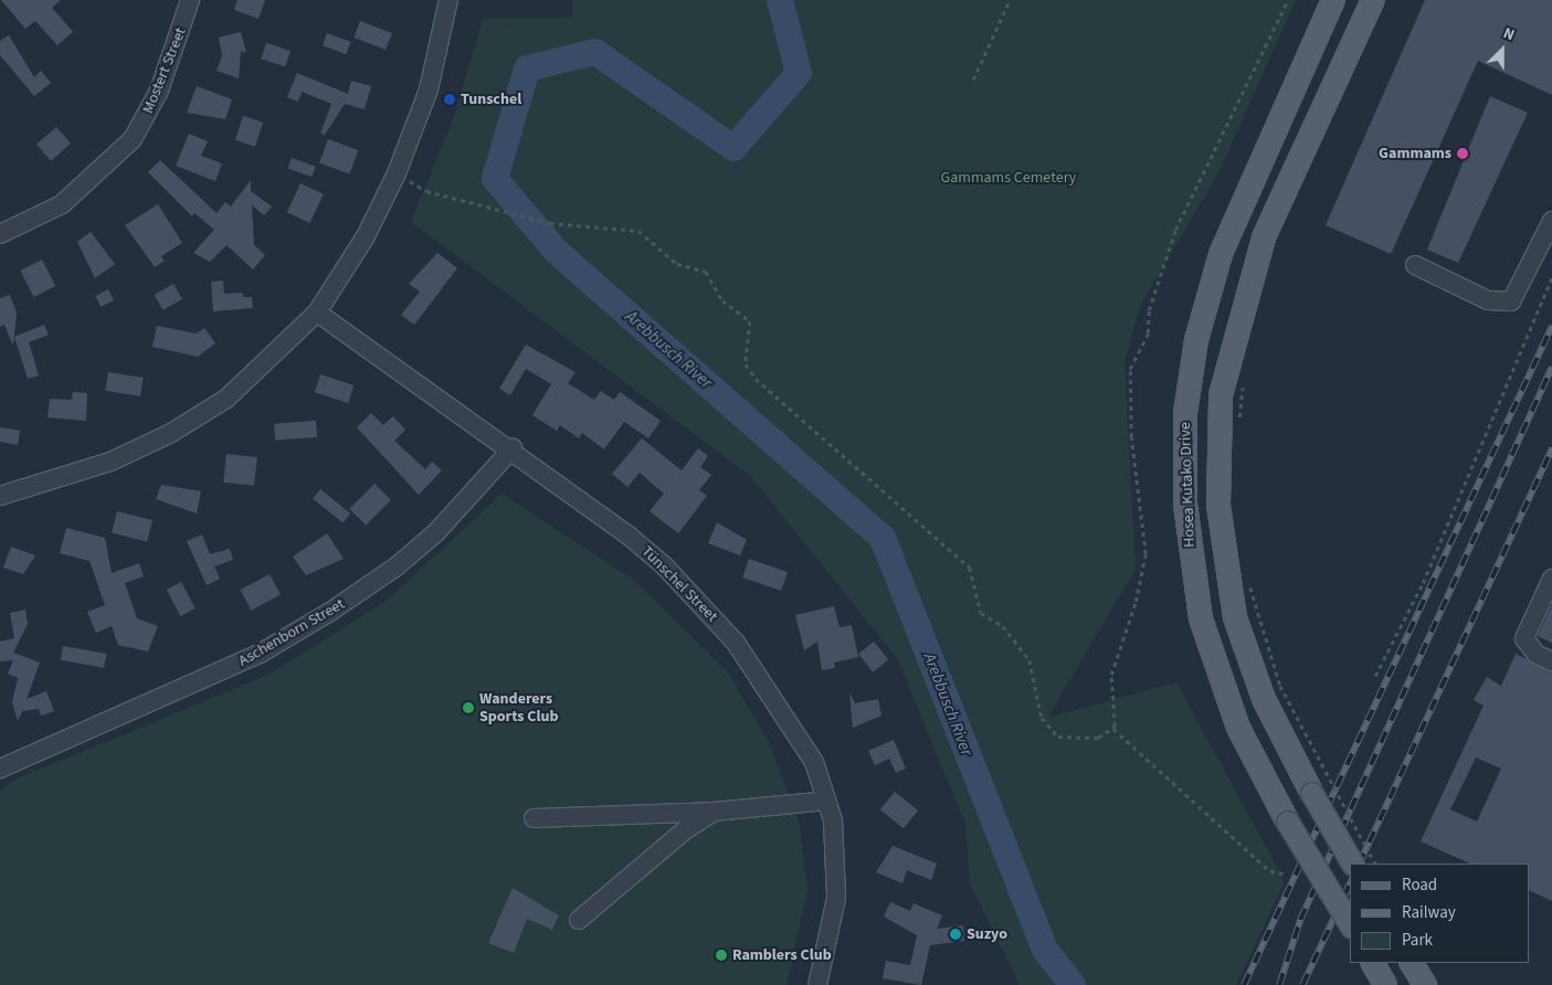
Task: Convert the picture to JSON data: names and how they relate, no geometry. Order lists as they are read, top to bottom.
{
  "streets": {
    "main road": ["Hosea Kutako Drive"],
    "street": ["Mostert Street", "Tünschel Street", "Aschenborn Street"]
  },
  "crossings": [
    ["Tünschel Street", "Aschenborn Street"]
  ],
  "water": ["Arebbusch River"],
  "parks": ["Gammams Cemetery"],
  "places": [
    "Tunschel",
    "Gammams",
    "Wanderers Sports Club",
    "Suzyo",
    "Ramblers Club"
  ],
  "legend": ["Road", "Railway", "Park"],
  "north": "top right"
}
